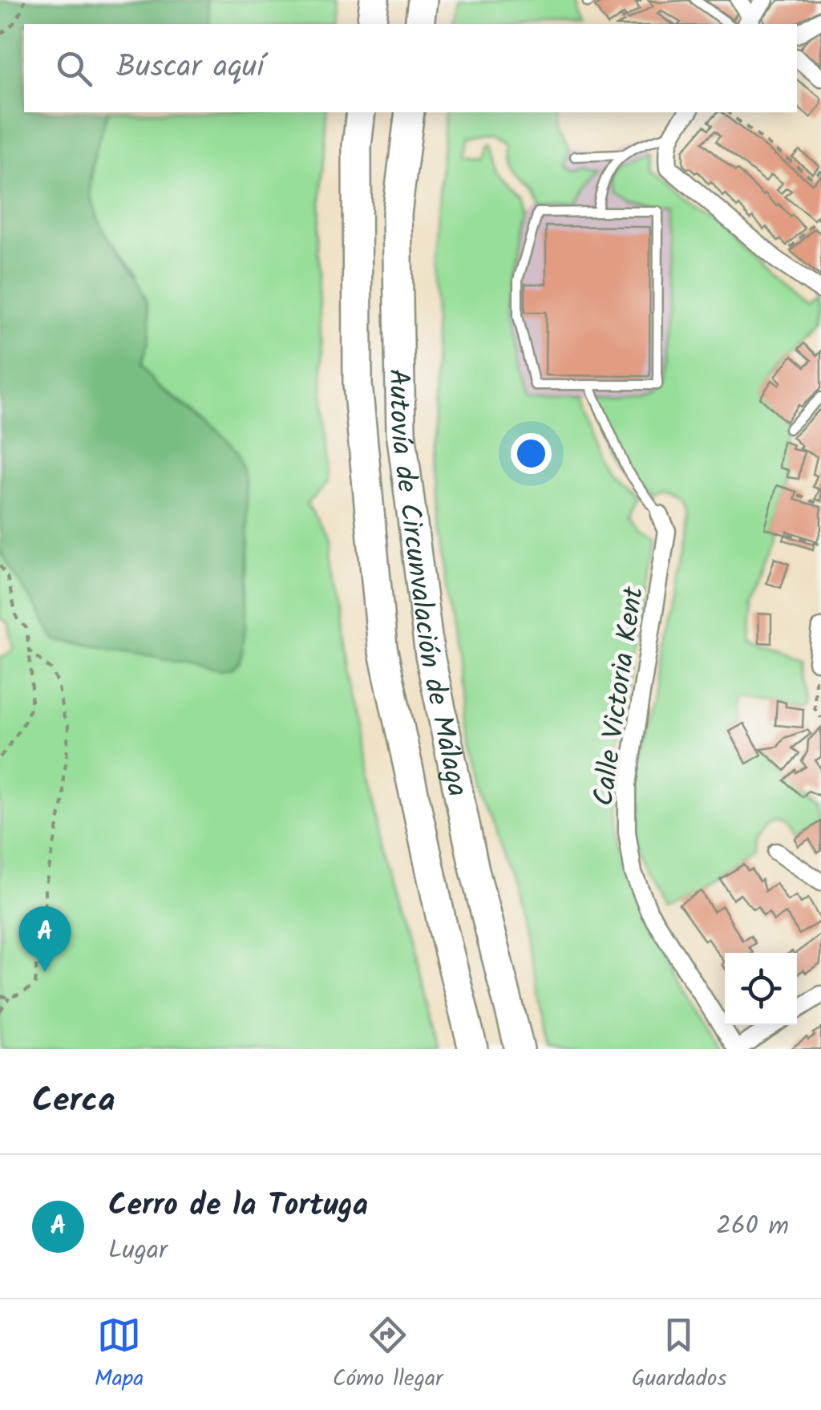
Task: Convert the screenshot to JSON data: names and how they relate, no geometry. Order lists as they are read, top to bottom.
{
  "streets": {
    "highway": ["Autovía de Circunvalación de Málaga"],
    "street": ["Calle Victoria Kent"]
  },
  "page": {
    "search": "Buscar aquí",
    "pins": "A",
    "heading": "Cerca",
    "list": [
      {
        "mark": "A",
        "name": "Cerro de la Tortuga",
        "note": "Lugar",
        "value": "260 m"
      }
    ],
    "nav": ["Mapa", "Cómo llegar", "Guardados"]
  }
}
